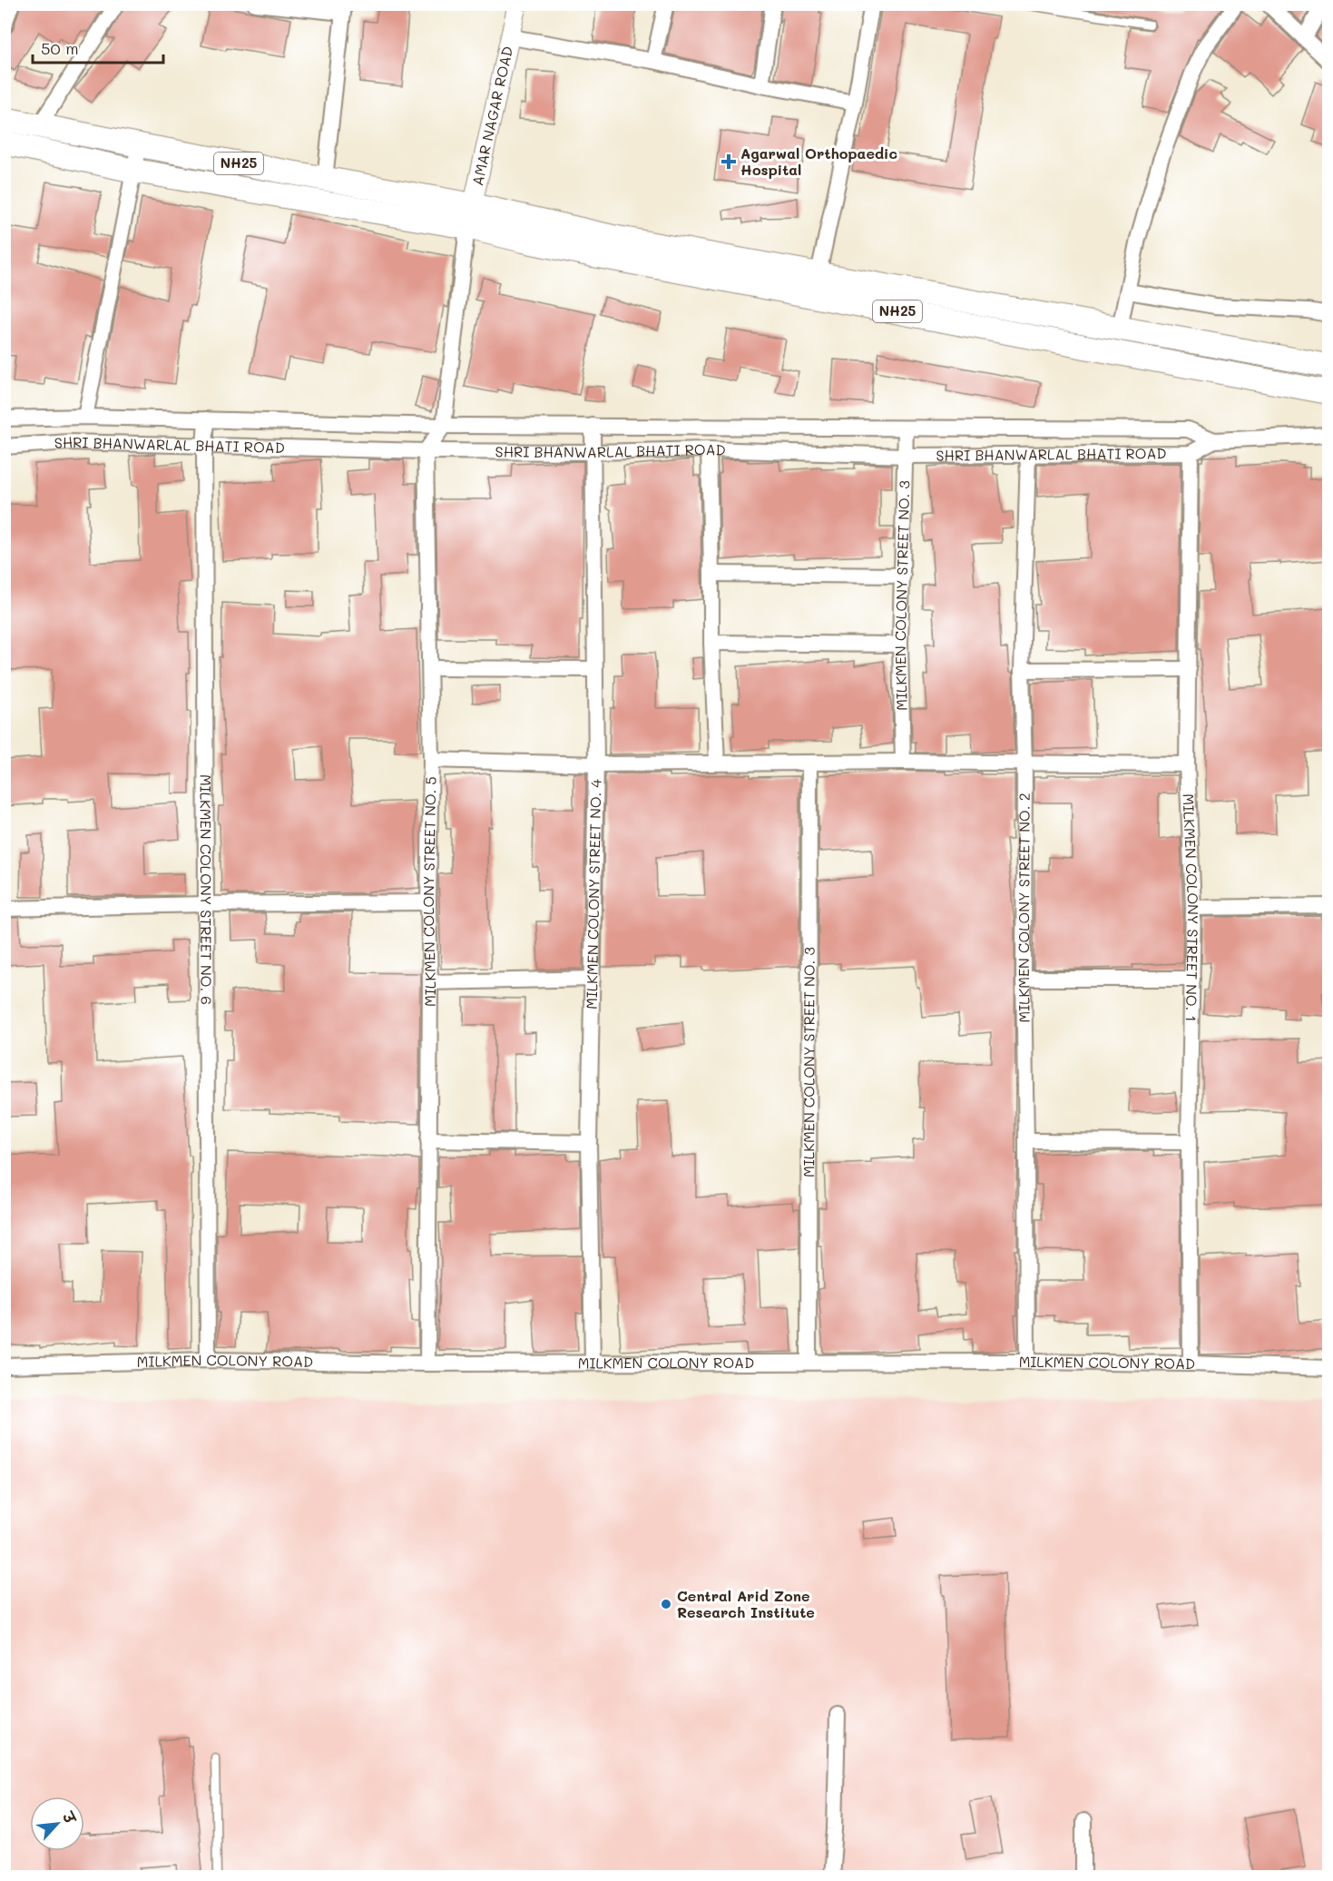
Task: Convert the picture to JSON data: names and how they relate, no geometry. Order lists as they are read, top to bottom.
{
  "streets": {
    "main road": ["NH25"],
    "street": [
      "AMAR NAGAR ROAD",
      "SHRI BHANWARLAL BHATI ROAD",
      "MILKMEN COLONY STREET NO. 3",
      "MILKMEN COLONY STREET NO. 6",
      "MILKMEN COLONY STREET NO. 5",
      "MILKMEN COLONY STREET NO. 4",
      "MILKMEN COLONY STREET NO. 1",
      "MILKMEN COLONY STREET NO. 2",
      "MILKMEN COLONY ROAD"
    ]
  },
  "crossings": [
    ["AMAR NAGAR ROAD", "NH25"],
    ["SHRI BHANWARLAL BHATI ROAD", "MILKMEN COLONY STREET NO. 3"],
    ["SHRI BHANWARLAL BHATI ROAD", "MILKMEN COLONY STREET NO. 6"],
    ["SHRI BHANWARLAL BHATI ROAD", "MILKMEN COLONY STREET NO. 5"],
    ["SHRI BHANWARLAL BHATI ROAD", "MILKMEN COLONY STREET NO. 4"],
    ["SHRI BHANWARLAL BHATI ROAD", "MILKMEN COLONY STREET NO. 1"],
    ["SHRI BHANWARLAL BHATI ROAD", "MILKMEN COLONY STREET NO. 2"],
    ["MILKMEN COLONY STREET NO. 3", "MILKMEN COLONY ROAD"],
    ["MILKMEN COLONY STREET NO. 6", "MILKMEN COLONY ROAD"],
    ["MILKMEN COLONY STREET NO. 5", "MILKMEN COLONY ROAD"],
    ["MILKMEN COLONY STREET NO. 4", "MILKMEN COLONY ROAD"],
    ["MILKMEN COLONY STREET NO. 1", "MILKMEN COLONY ROAD"],
    ["MILKMEN COLONY STREET NO. 2", "MILKMEN COLONY ROAD"]
  ],
  "places": {
    "health": ["Agarwal Orthopaedic Hospital"],
    "other": ["Central Arid Zone Research Institute"]
  },
  "scale_bar": "50 m",
  "north": "top right"
}
